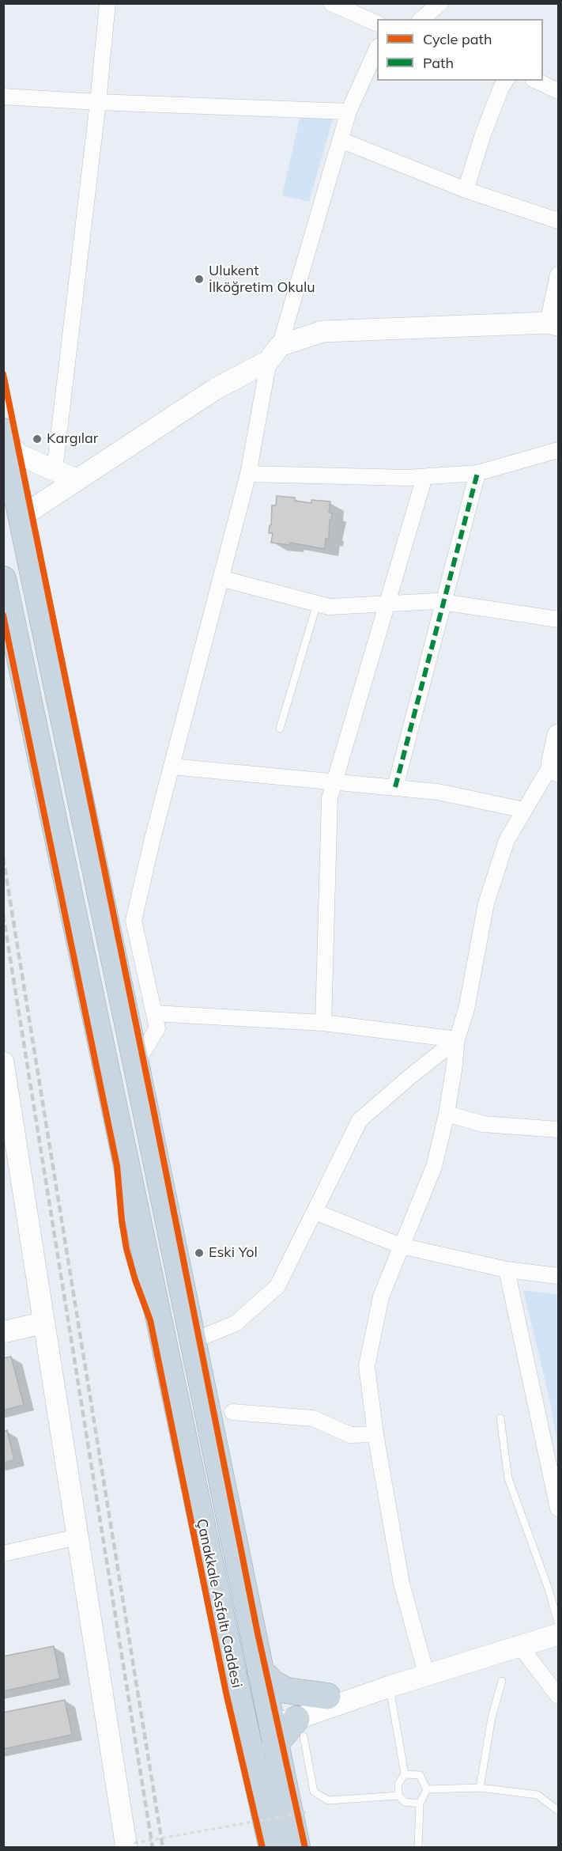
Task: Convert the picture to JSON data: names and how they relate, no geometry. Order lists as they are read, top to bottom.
{
  "streets": {
    "highway": ["Çanakkale Asfaltı Caddesi"]
  },
  "places": ["Ulukent İlköğretim Okulu", "Kargılar", "Eski Yol"],
  "legend": ["Cycle path", "Path"]
}
